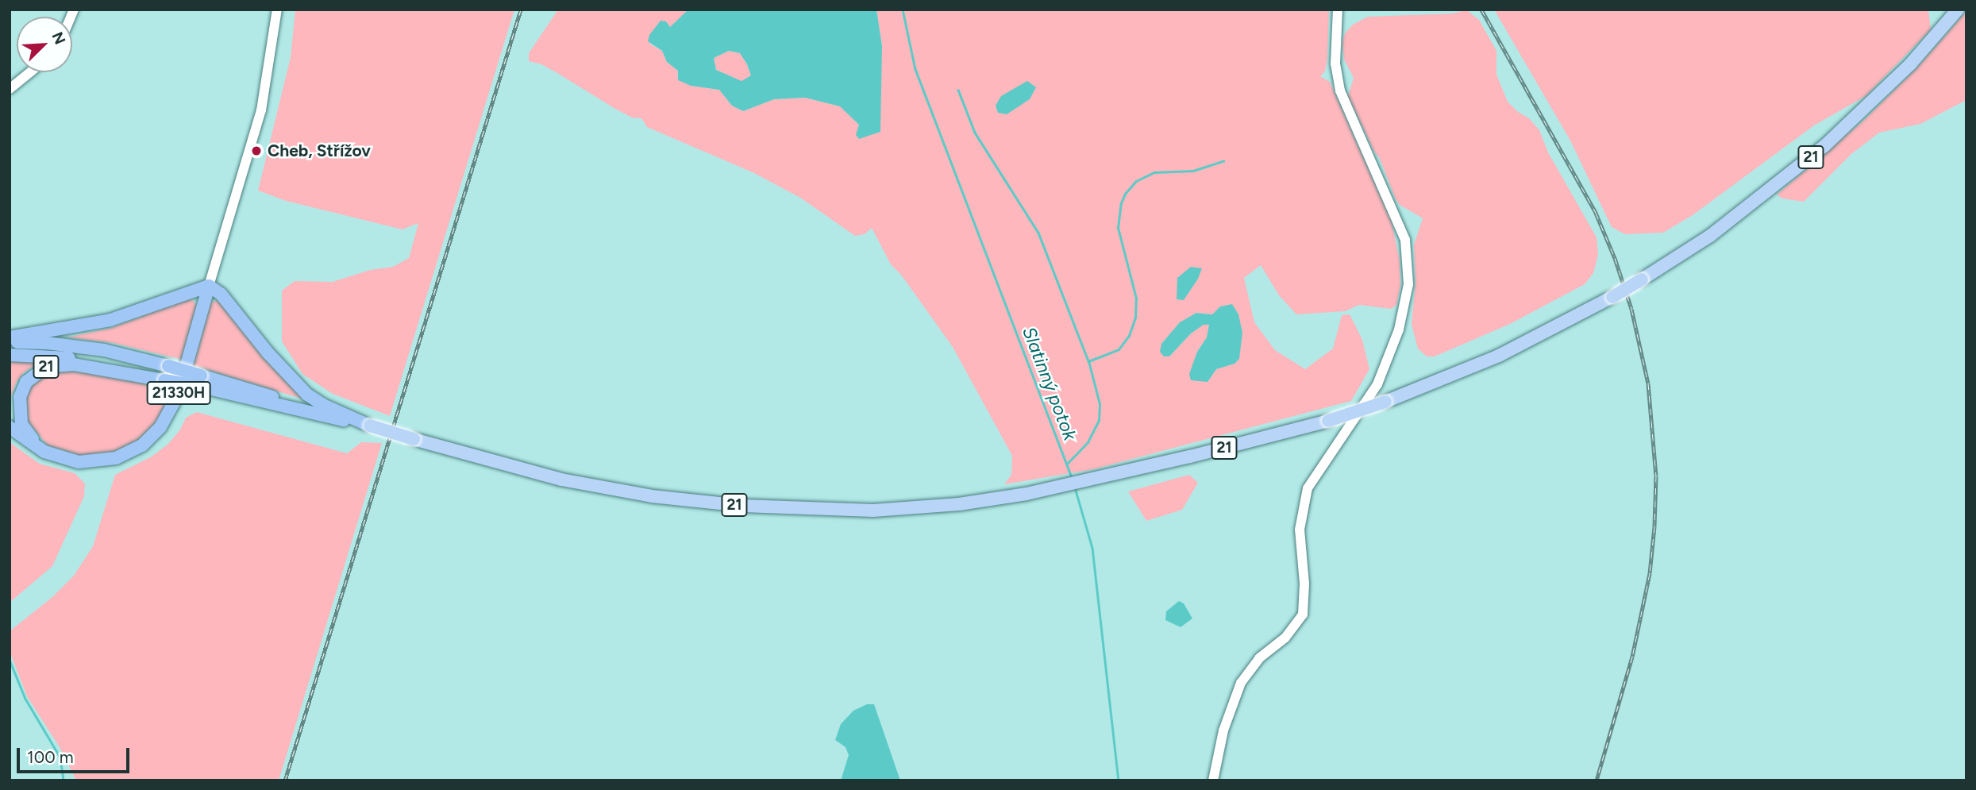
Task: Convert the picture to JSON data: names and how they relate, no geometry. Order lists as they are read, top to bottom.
{
  "streets": {
    "highway": ["21", "21330H"]
  },
  "crossings": [
    ["21", "21330H"]
  ],
  "water": ["Slatinný potok"],
  "places": ["Cheb, Střížov"],
  "scale_bar": "100 m",
  "north": "top right"
}
